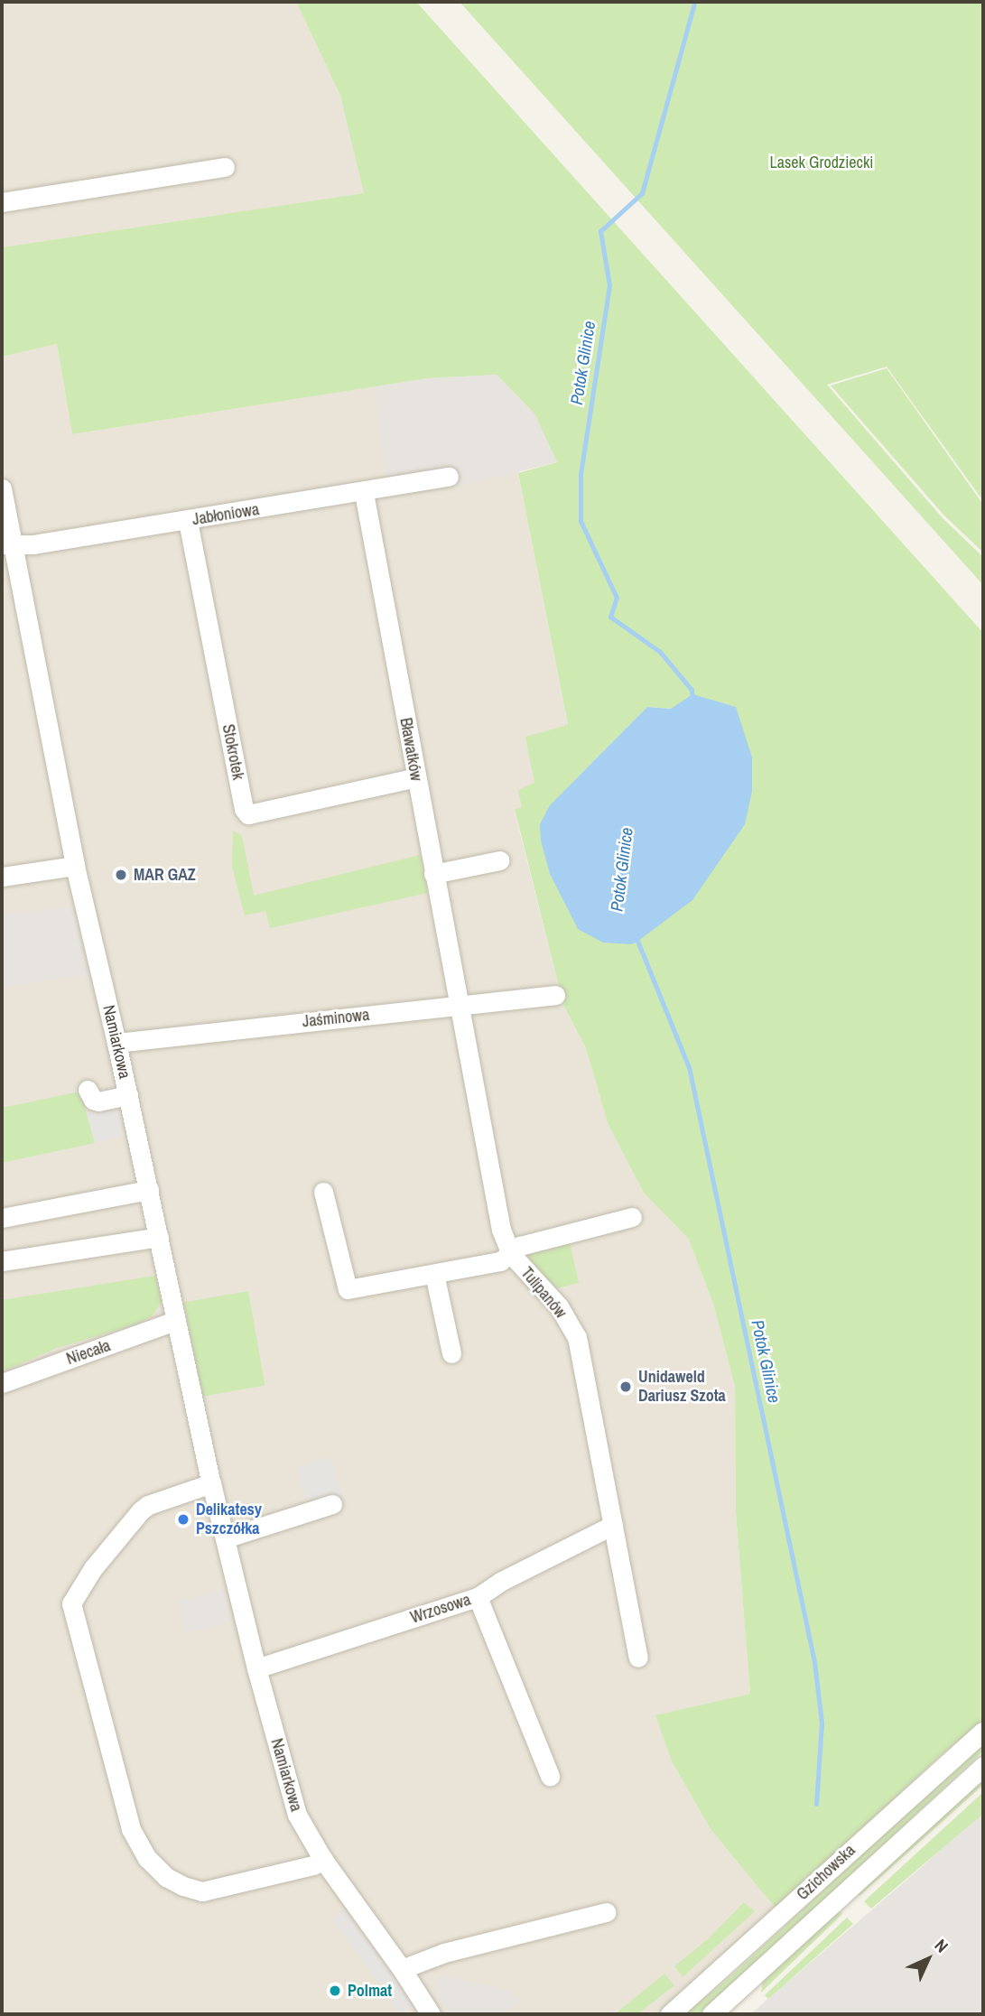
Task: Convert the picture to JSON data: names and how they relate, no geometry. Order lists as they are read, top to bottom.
{
  "streets": {
    "street": [
      "Jabłoniowa",
      "Bławatków",
      "Stokrotek",
      "Jaśminowa",
      "Namiarkowa",
      "Tulipanów",
      "Niecała",
      "Wrzosowa",
      "Gzichowska"
    ]
  },
  "crossings": [
    ["Jabłoniowa", "Bławatków"],
    ["Jabłoniowa", "Stokrotek"],
    ["Jabłoniowa", "Namiarkowa"],
    ["Bławatków", "Stokrotek"],
    ["Bławatków", "Jaśminowa"],
    ["Bławatków", "Tulipanów"],
    ["Jaśminowa", "Namiarkowa"],
    ["Jaśminowa", "Tulipanów"],
    ["Namiarkowa", "Niecała"],
    ["Namiarkowa", "Wrzosowa"],
    ["Tulipanów", "Wrzosowa"]
  ],
  "water": ["Potok Glinice"],
  "parks": ["Lasek Grodziecki"],
  "places": [
    "MAR GAZ",
    "Unidaweld Dariusz Szota",
    "Delikatesy Pszczółka",
    "Polmat"
  ],
  "north": "top right"
}
